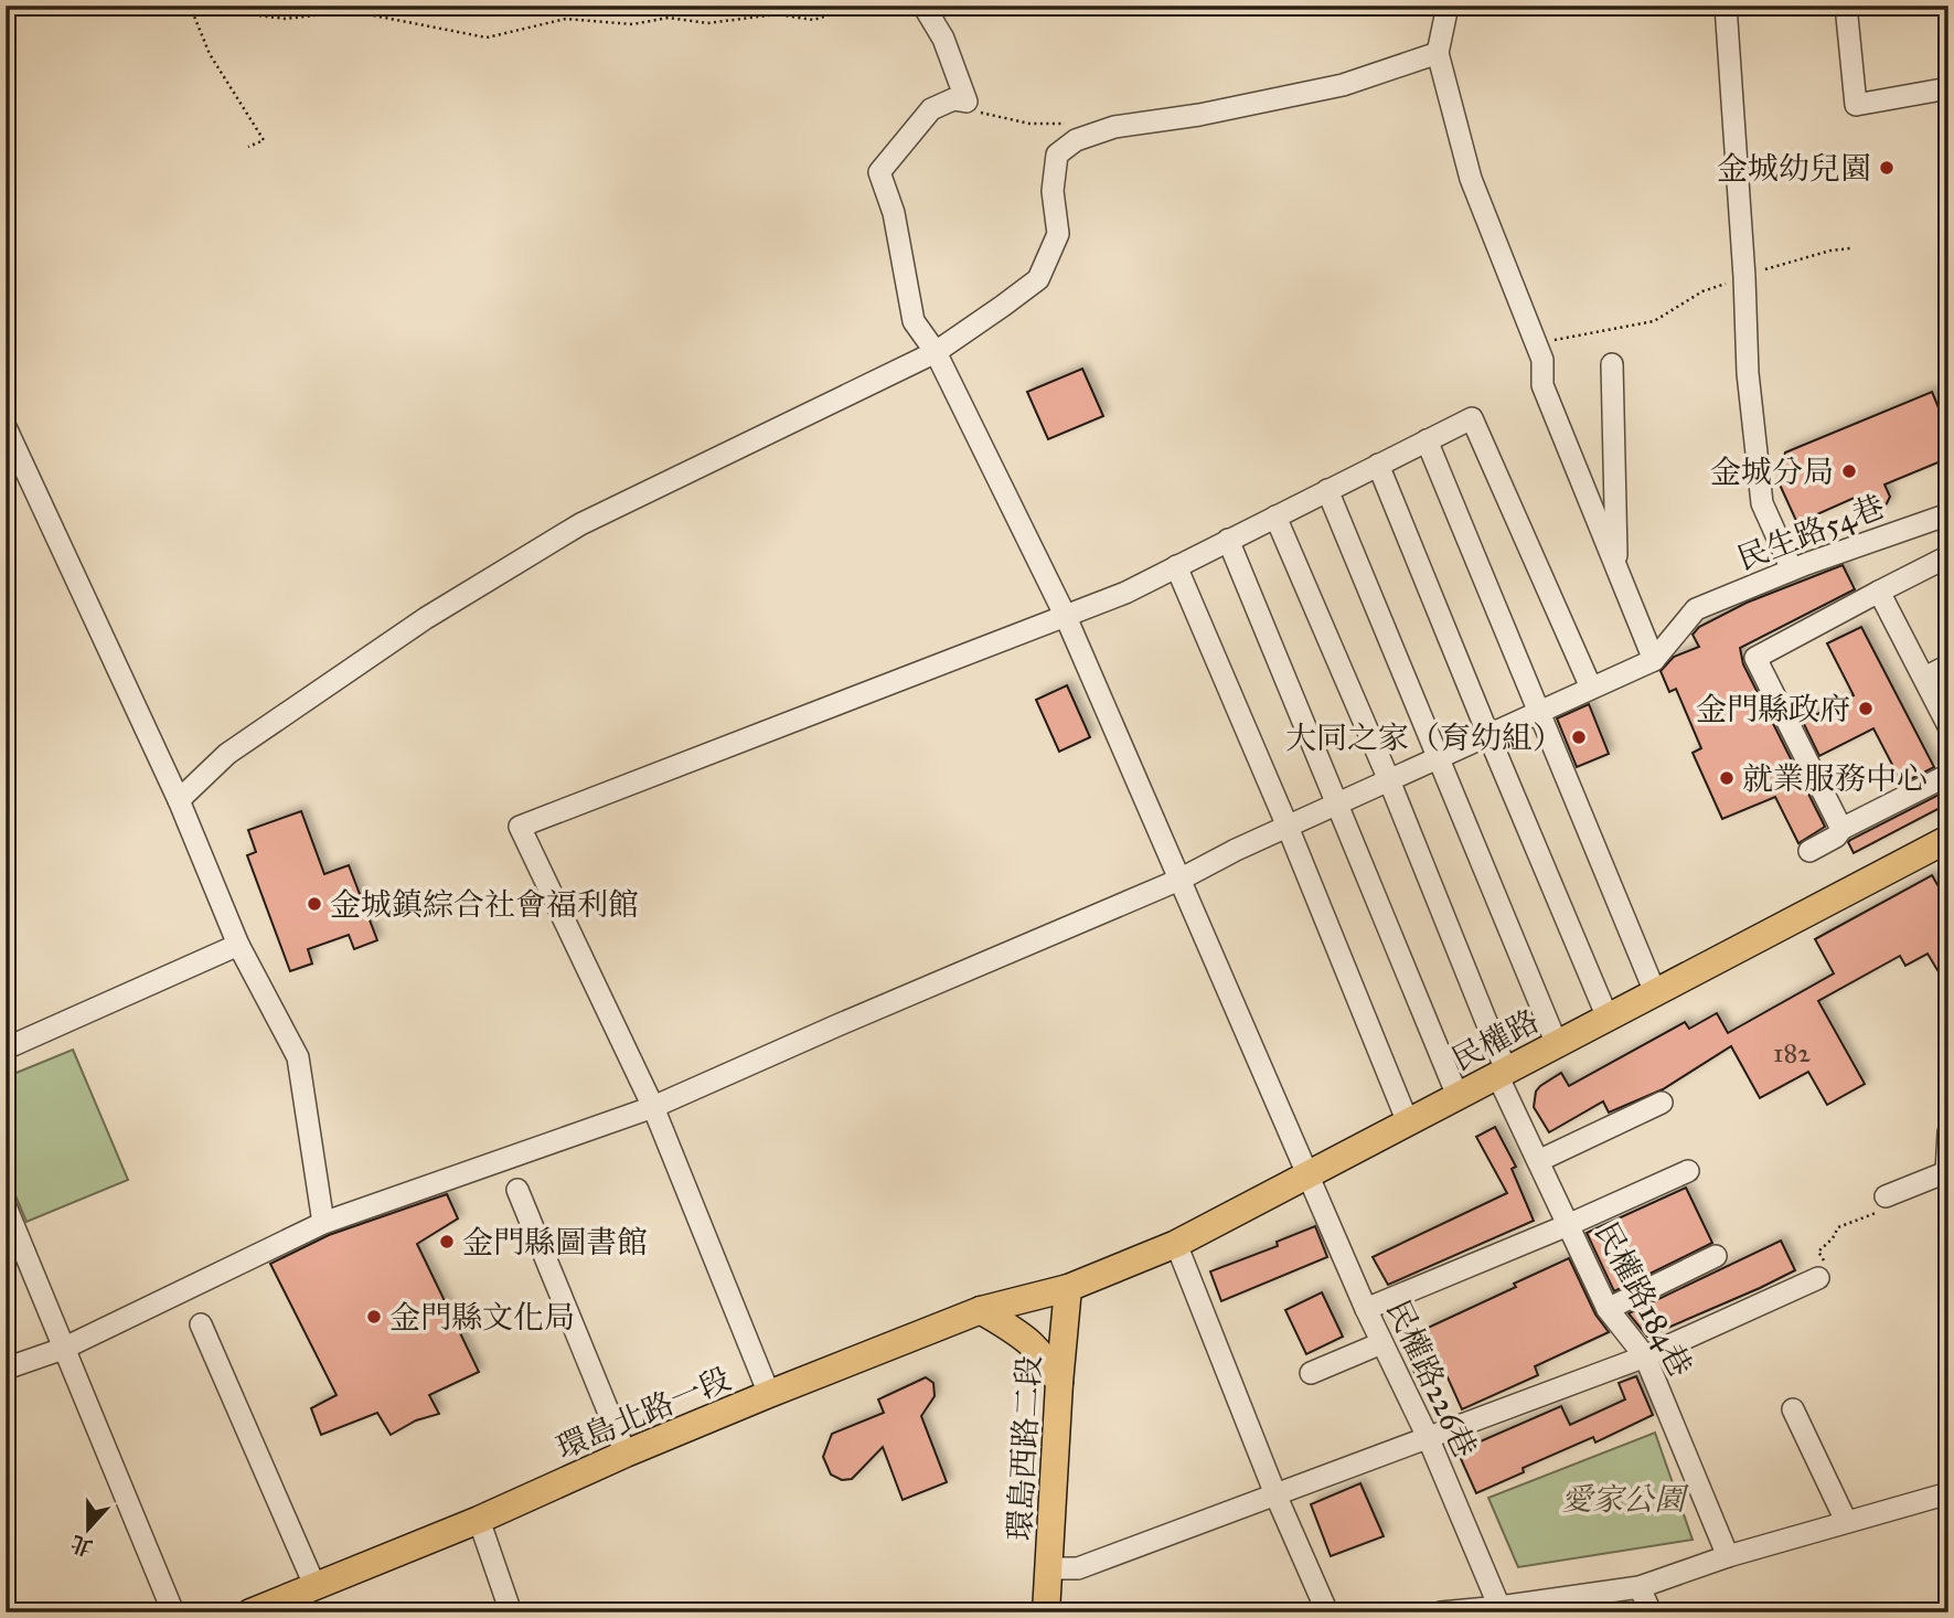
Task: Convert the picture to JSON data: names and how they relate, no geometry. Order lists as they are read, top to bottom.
{
  "streets": {
    "main road": ["民權路", "環島北路一段", "環島西路二段"],
    "street": ["民生路54巷", "民權路184巷", "民權路226巷"]
  },
  "crossings": [
    ["民權路", "民權路184巷"],
    ["民權路", "民權路226巷"],
    ["民權路", "環島北路一段"],
    ["民權路", "環島西路二段"],
    ["環島北路一段", "環島西路二段"]
  ],
  "parks": ["愛家公園"],
  "places": [
    "金城幼兒園",
    "金城分局",
    "金門縣政府",
    "大同之家（育幼組）",
    "就業服務中心",
    "金城鎮綜合社會福利館",
    "金門縣圖書館",
    "金門縣文化局"
  ],
  "house_numbers": ["182"],
  "north": "bottom"
}
